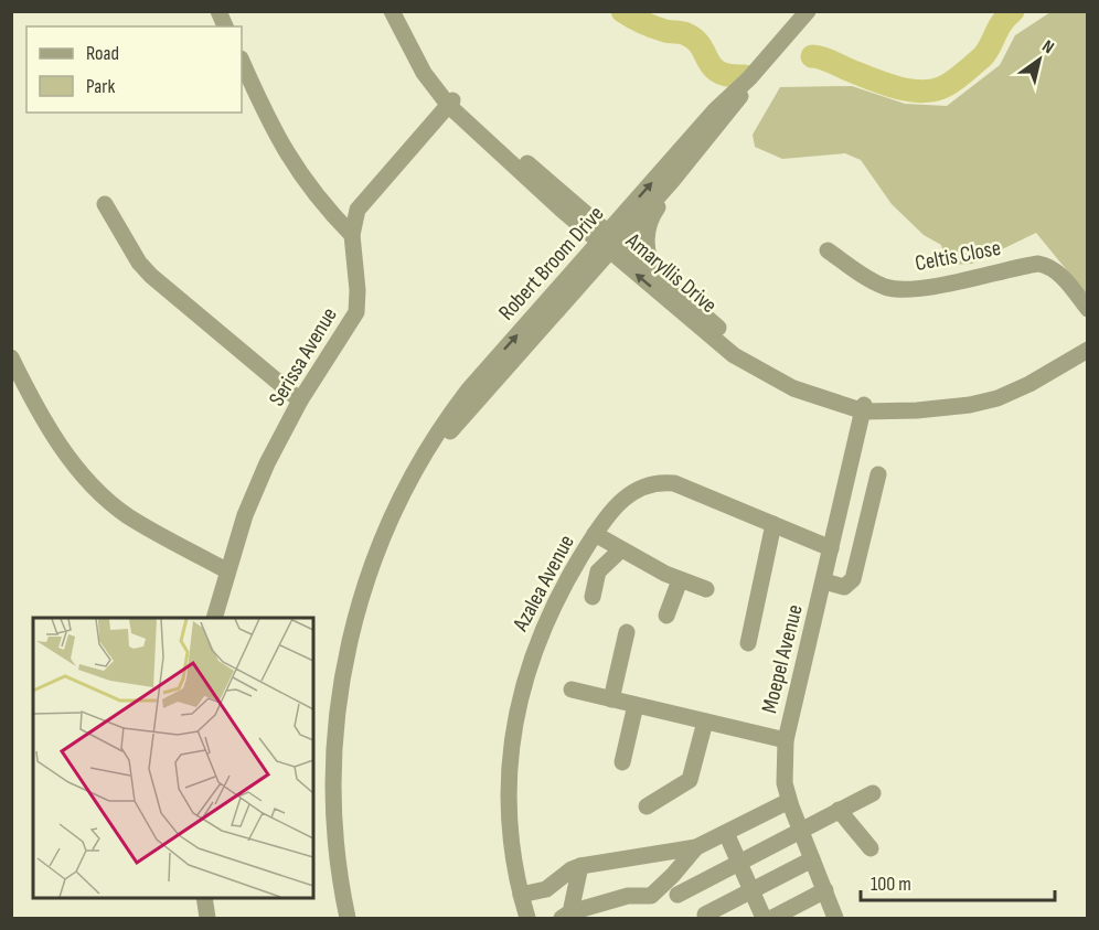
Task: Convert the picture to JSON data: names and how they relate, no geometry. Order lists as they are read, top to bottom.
{
  "streets": {
    "street": [
      "Celtis Close",
      "Robert Broom Drive",
      "Amaryllis Drive",
      "Serissa Avenue",
      "Azalea Avenue",
      "Moepel Avenue"
    ]
  },
  "crossings": [
    ["Robert Broom Drive", "Amaryllis Drive"],
    ["Amaryllis Drive", "Serissa Avenue"],
    ["Amaryllis Drive", "Moepel Avenue"],
    ["Azalea Avenue", "Moepel Avenue"]
  ],
  "legend": ["Road", "Park"],
  "scale_bar": "100 m",
  "north": "top right"
}
